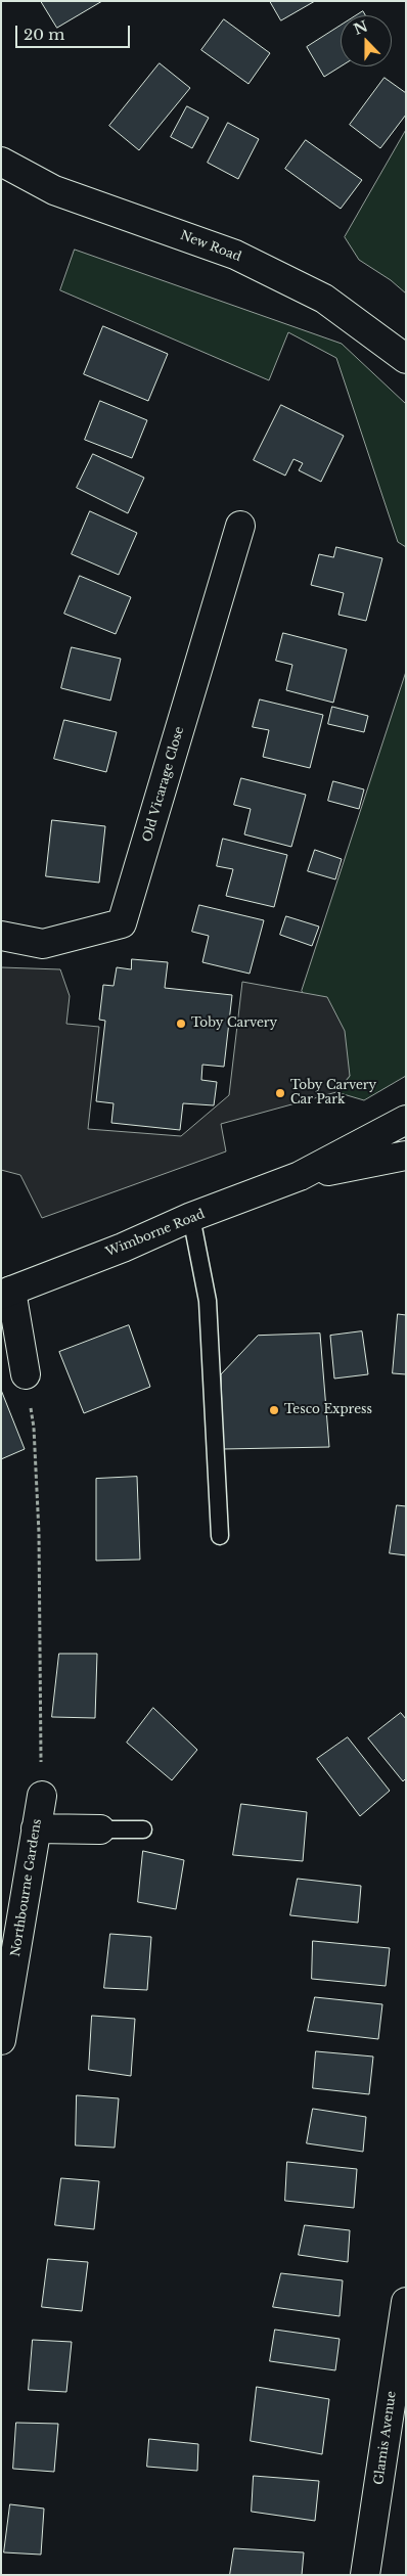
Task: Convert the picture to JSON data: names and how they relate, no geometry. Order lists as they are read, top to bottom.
{
  "streets": {
    "street": [
      "New Road",
      "Old Vicarage Close",
      "Wimborne Road",
      "Northbourne Gardens",
      "Glamis Avenue"
    ]
  },
  "places": ["Toby Carvery", "Toby Carvery Car Park", "Tesco Express"],
  "scale_bar": "20 m",
  "north": "top"
}
